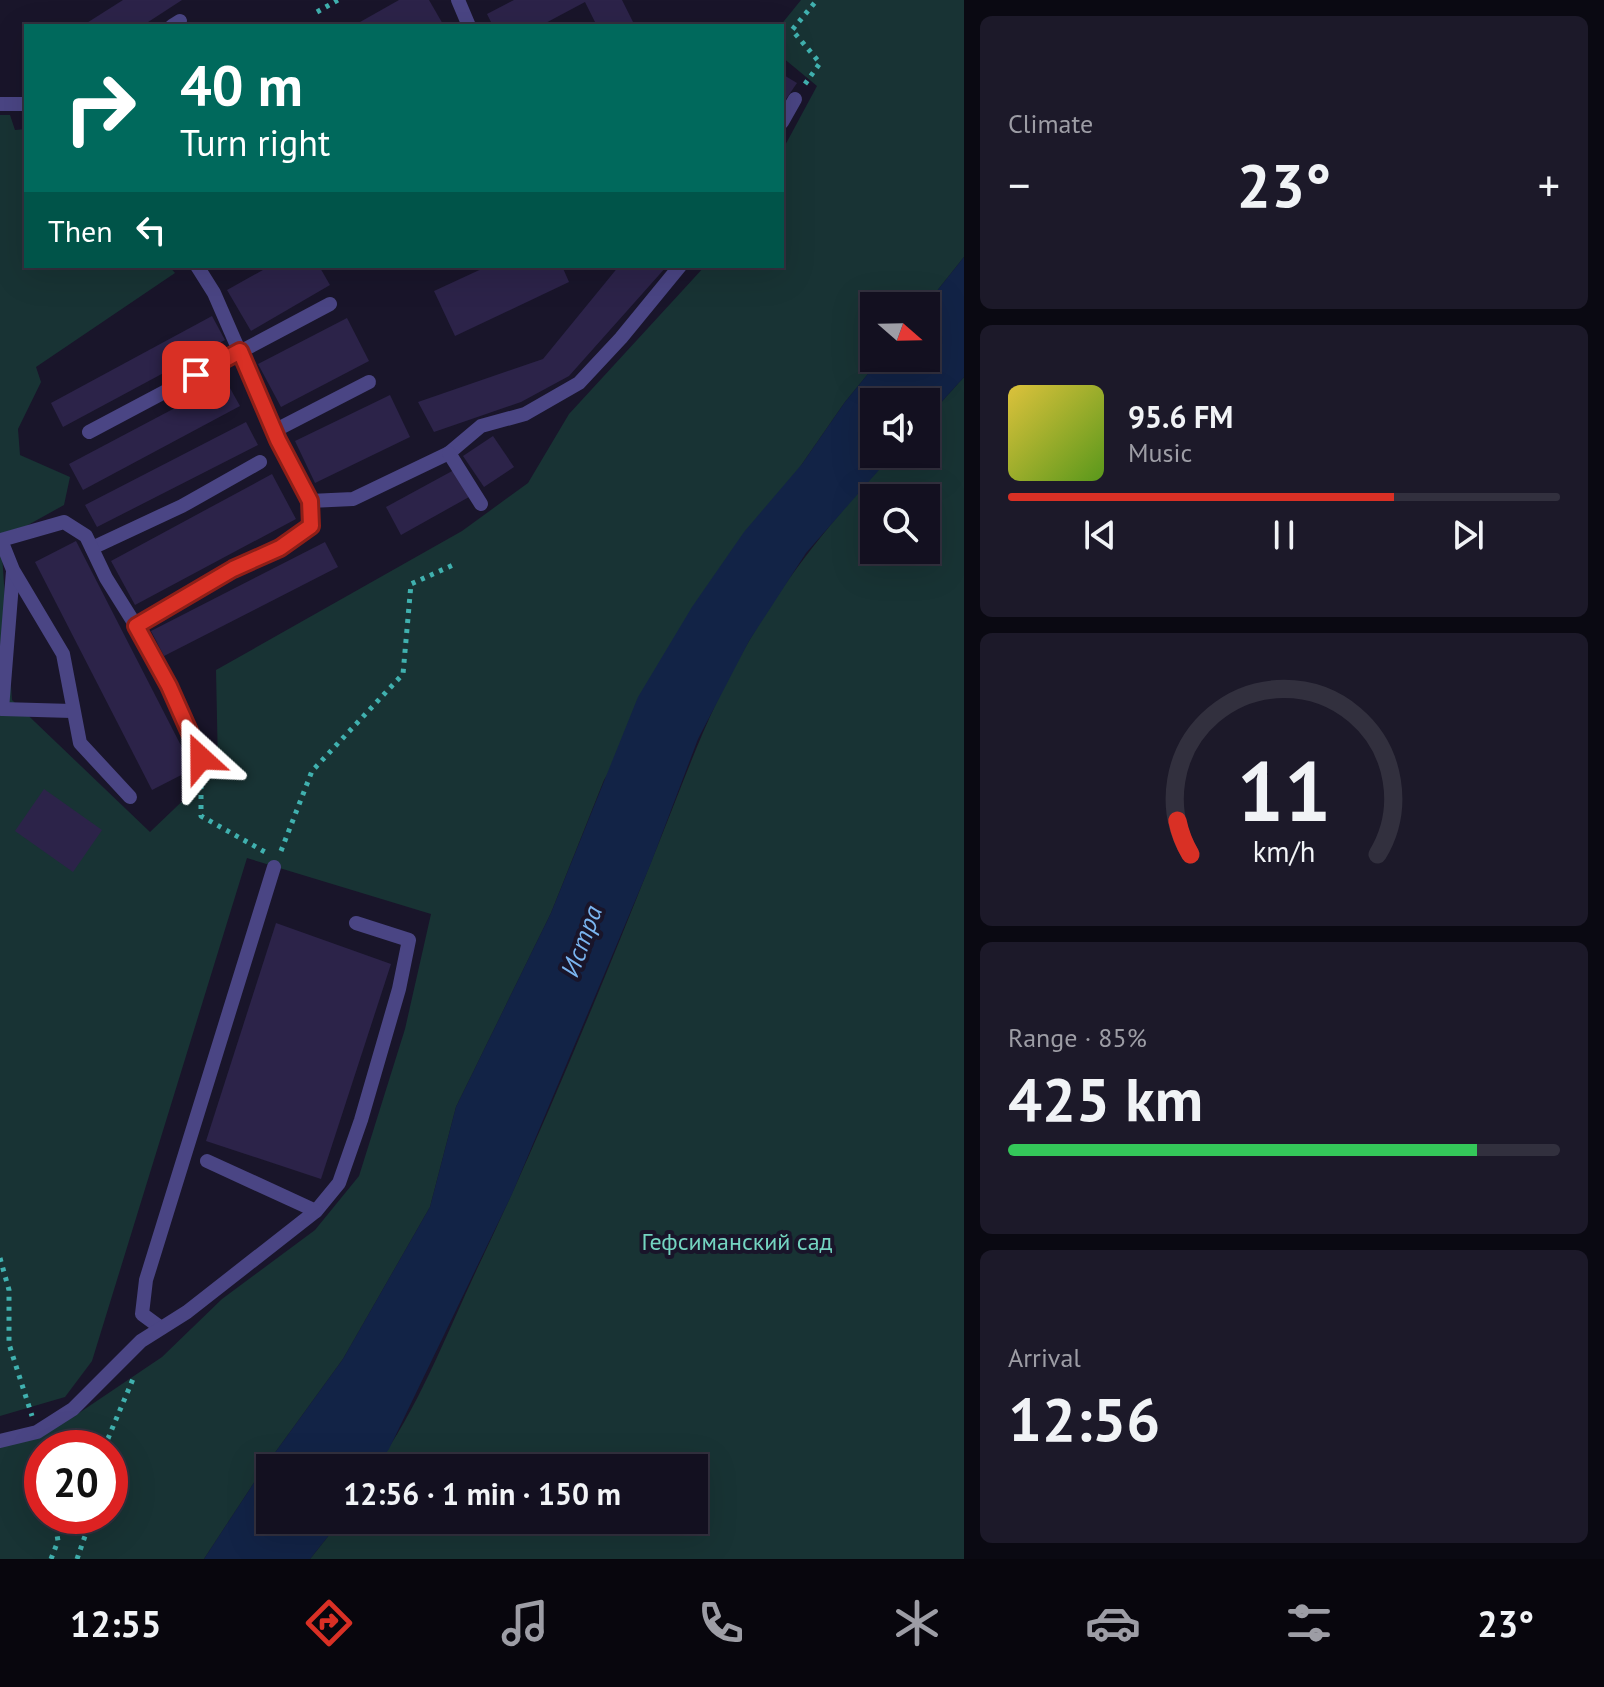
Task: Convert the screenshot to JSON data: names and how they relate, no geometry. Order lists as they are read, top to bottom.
{
  "water": ["Истра"],
  "parks": ["Гефсиманский сад"],
  "north": "right",
  "page": {
    "tile": [
      "Climate",
      ["Range · 85%", "425 km"],
      ["Arrival", "12:56"]
    ],
    "turn": ["40 m", "Turn right"],
    "heat": ["−", "23°", "+"],
    "then": "Then",
    "song": ["95.6 FM", "Music"],
    "limit": "20",
    "trip": "12:56 · 1 min · 150 m",
    "tabs": ["12:55", "23°"],
    "gauge": ["11", "km/h"]
  }
}
